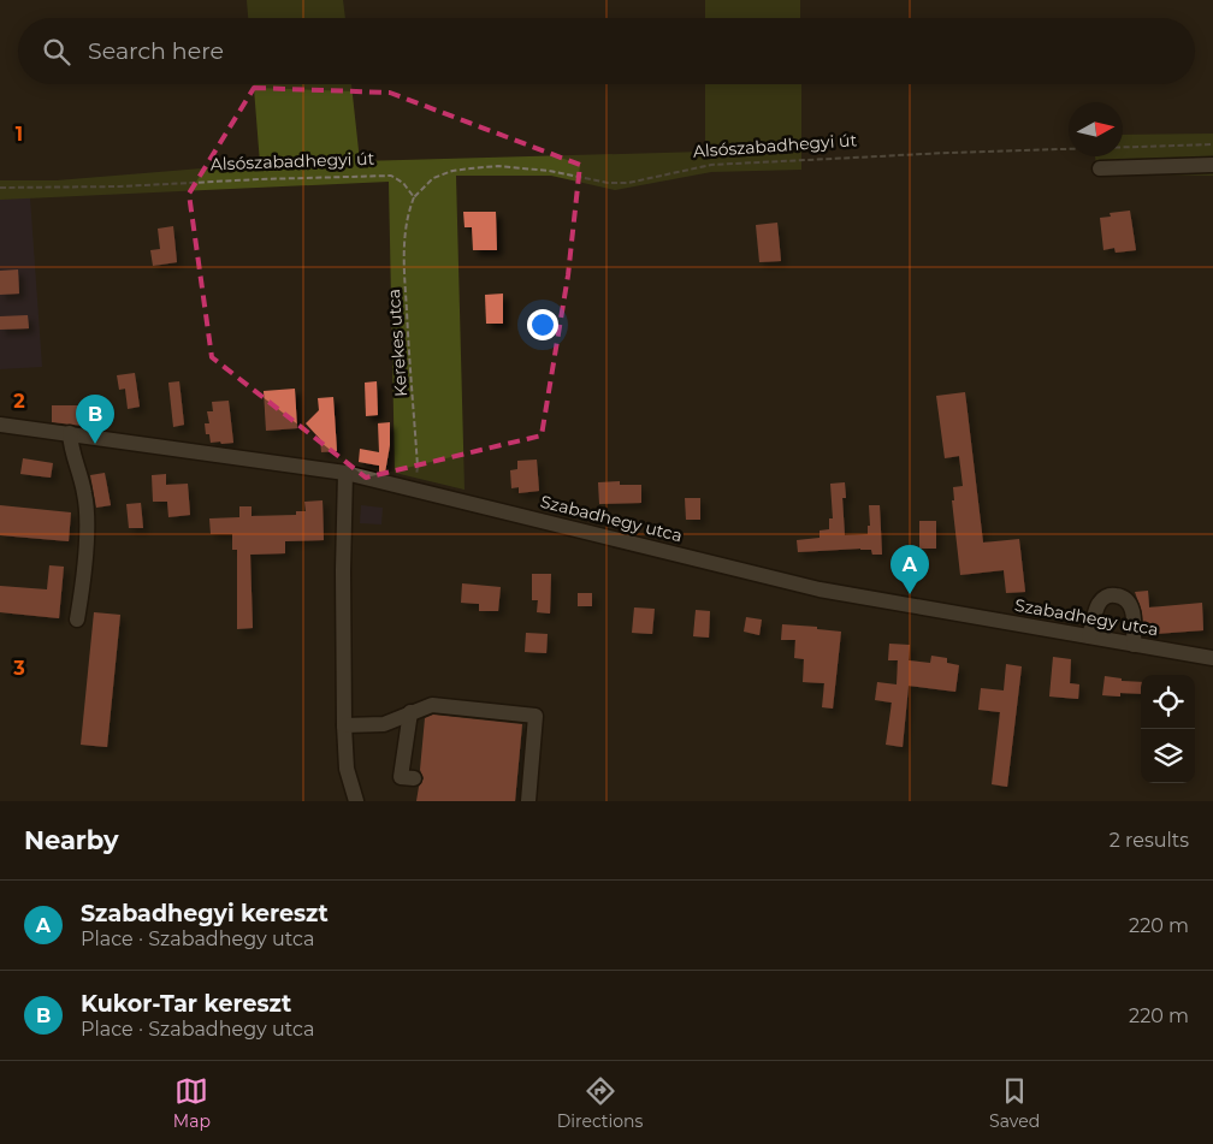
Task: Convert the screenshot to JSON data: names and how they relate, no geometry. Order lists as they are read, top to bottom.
{
  "streets": {
    "street": ["Szabadhegy utca"],
    "path": ["Alsószabadhegyi út", "Kerekes utca"]
  },
  "crossings": [
    ["Alsószabadhegyi út", "Kerekes utca"],
    ["Kerekes utca", "Szabadhegy utca"]
  ],
  "north": "right",
  "page": {
    "search": "Search here",
    "pins": ["B", "A"],
    "heading": ["Nearby", "2 results"],
    "list": [
      {
        "mark": "A",
        "name": "Szabadhegyi kereszt",
        "note": "Place · Szabadhegy utca",
        "value": "220 m"
      },
      {
        "mark": "B",
        "name": "Kukor-Tar kereszt",
        "note": "Place · Szabadhegy utca",
        "value": "220 m"
      }
    ],
    "nav": ["Map", "Directions", "Saved"]
  },
  "grid": {
    "rows": ["1", "2", "3"]
  }
}
